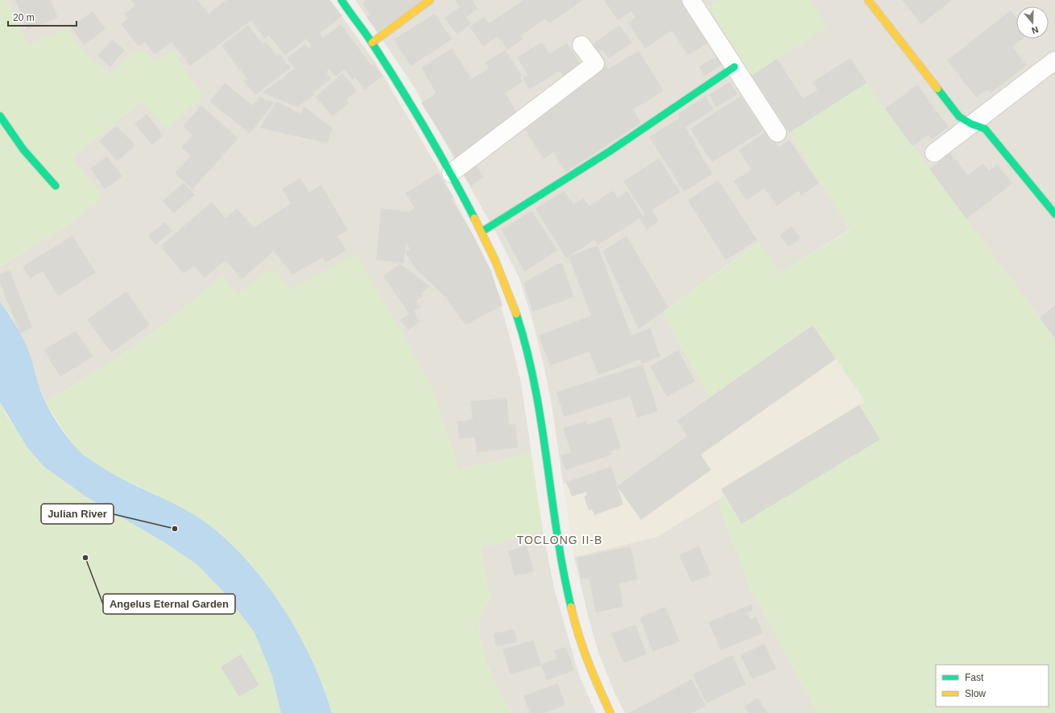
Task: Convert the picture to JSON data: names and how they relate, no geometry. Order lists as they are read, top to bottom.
{
  "districts": ["TOCLONG II-B"],
  "places": ["Julian River", "Angelus Eternal Garden"],
  "legend": ["Fast", "Slow"],
  "scale_bar": "20 m",
  "north": "bottom"
}
